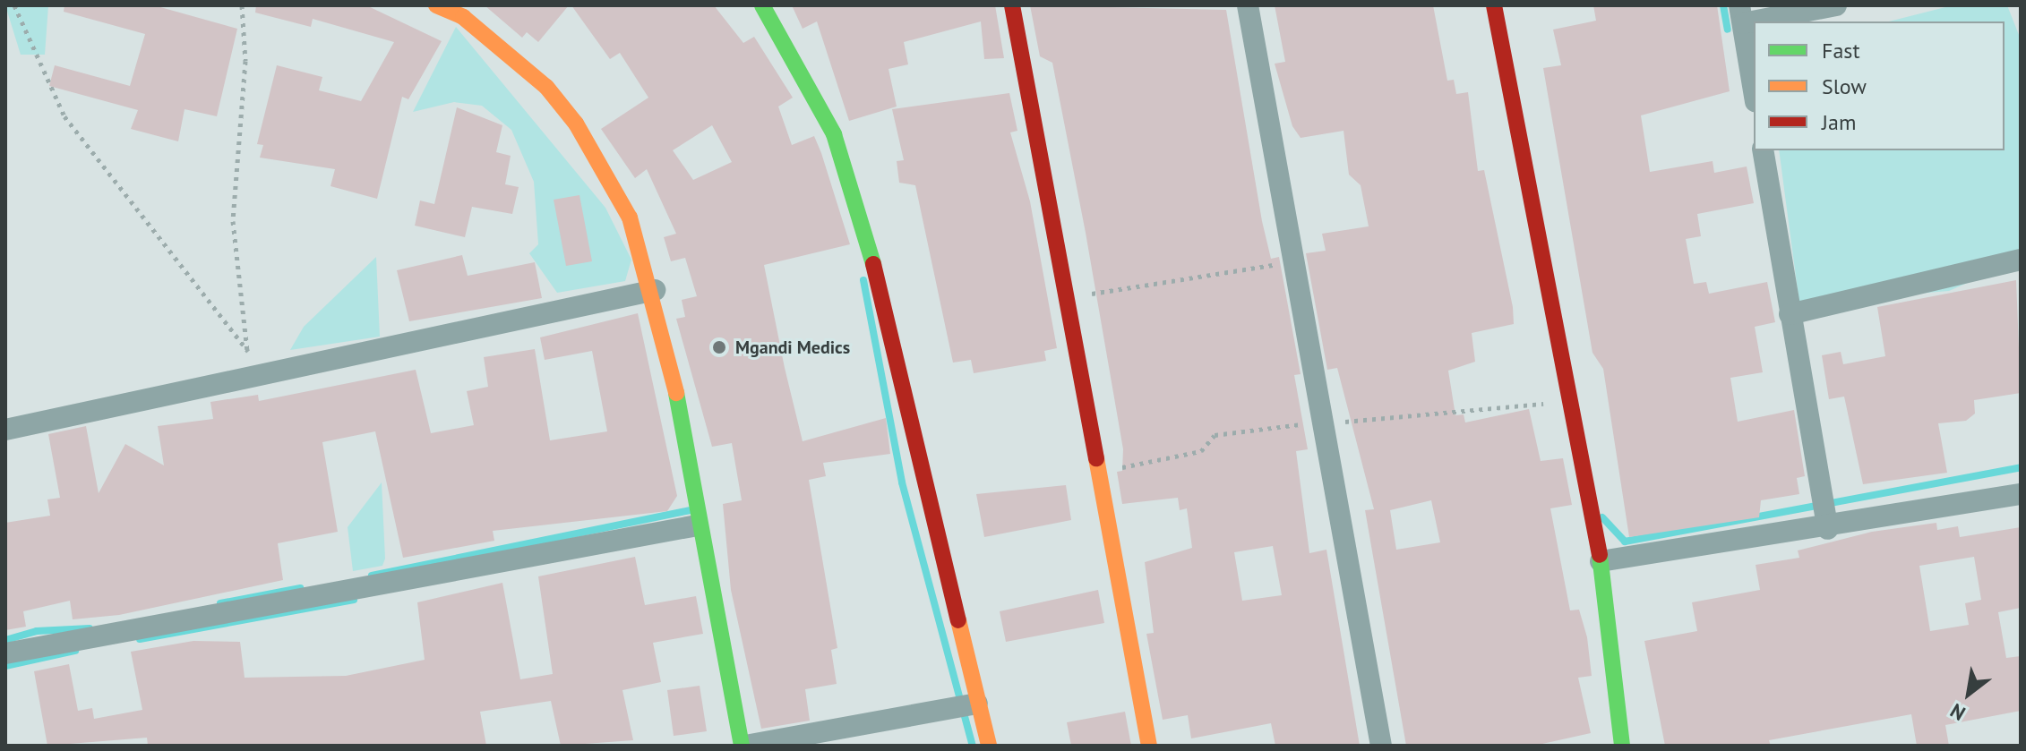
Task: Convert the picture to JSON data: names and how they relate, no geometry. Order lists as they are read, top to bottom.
{
  "places": ["Mgandi Medics"],
  "legend": ["Fast", "Slow", "Jam"],
  "north": "bottom left"
}
